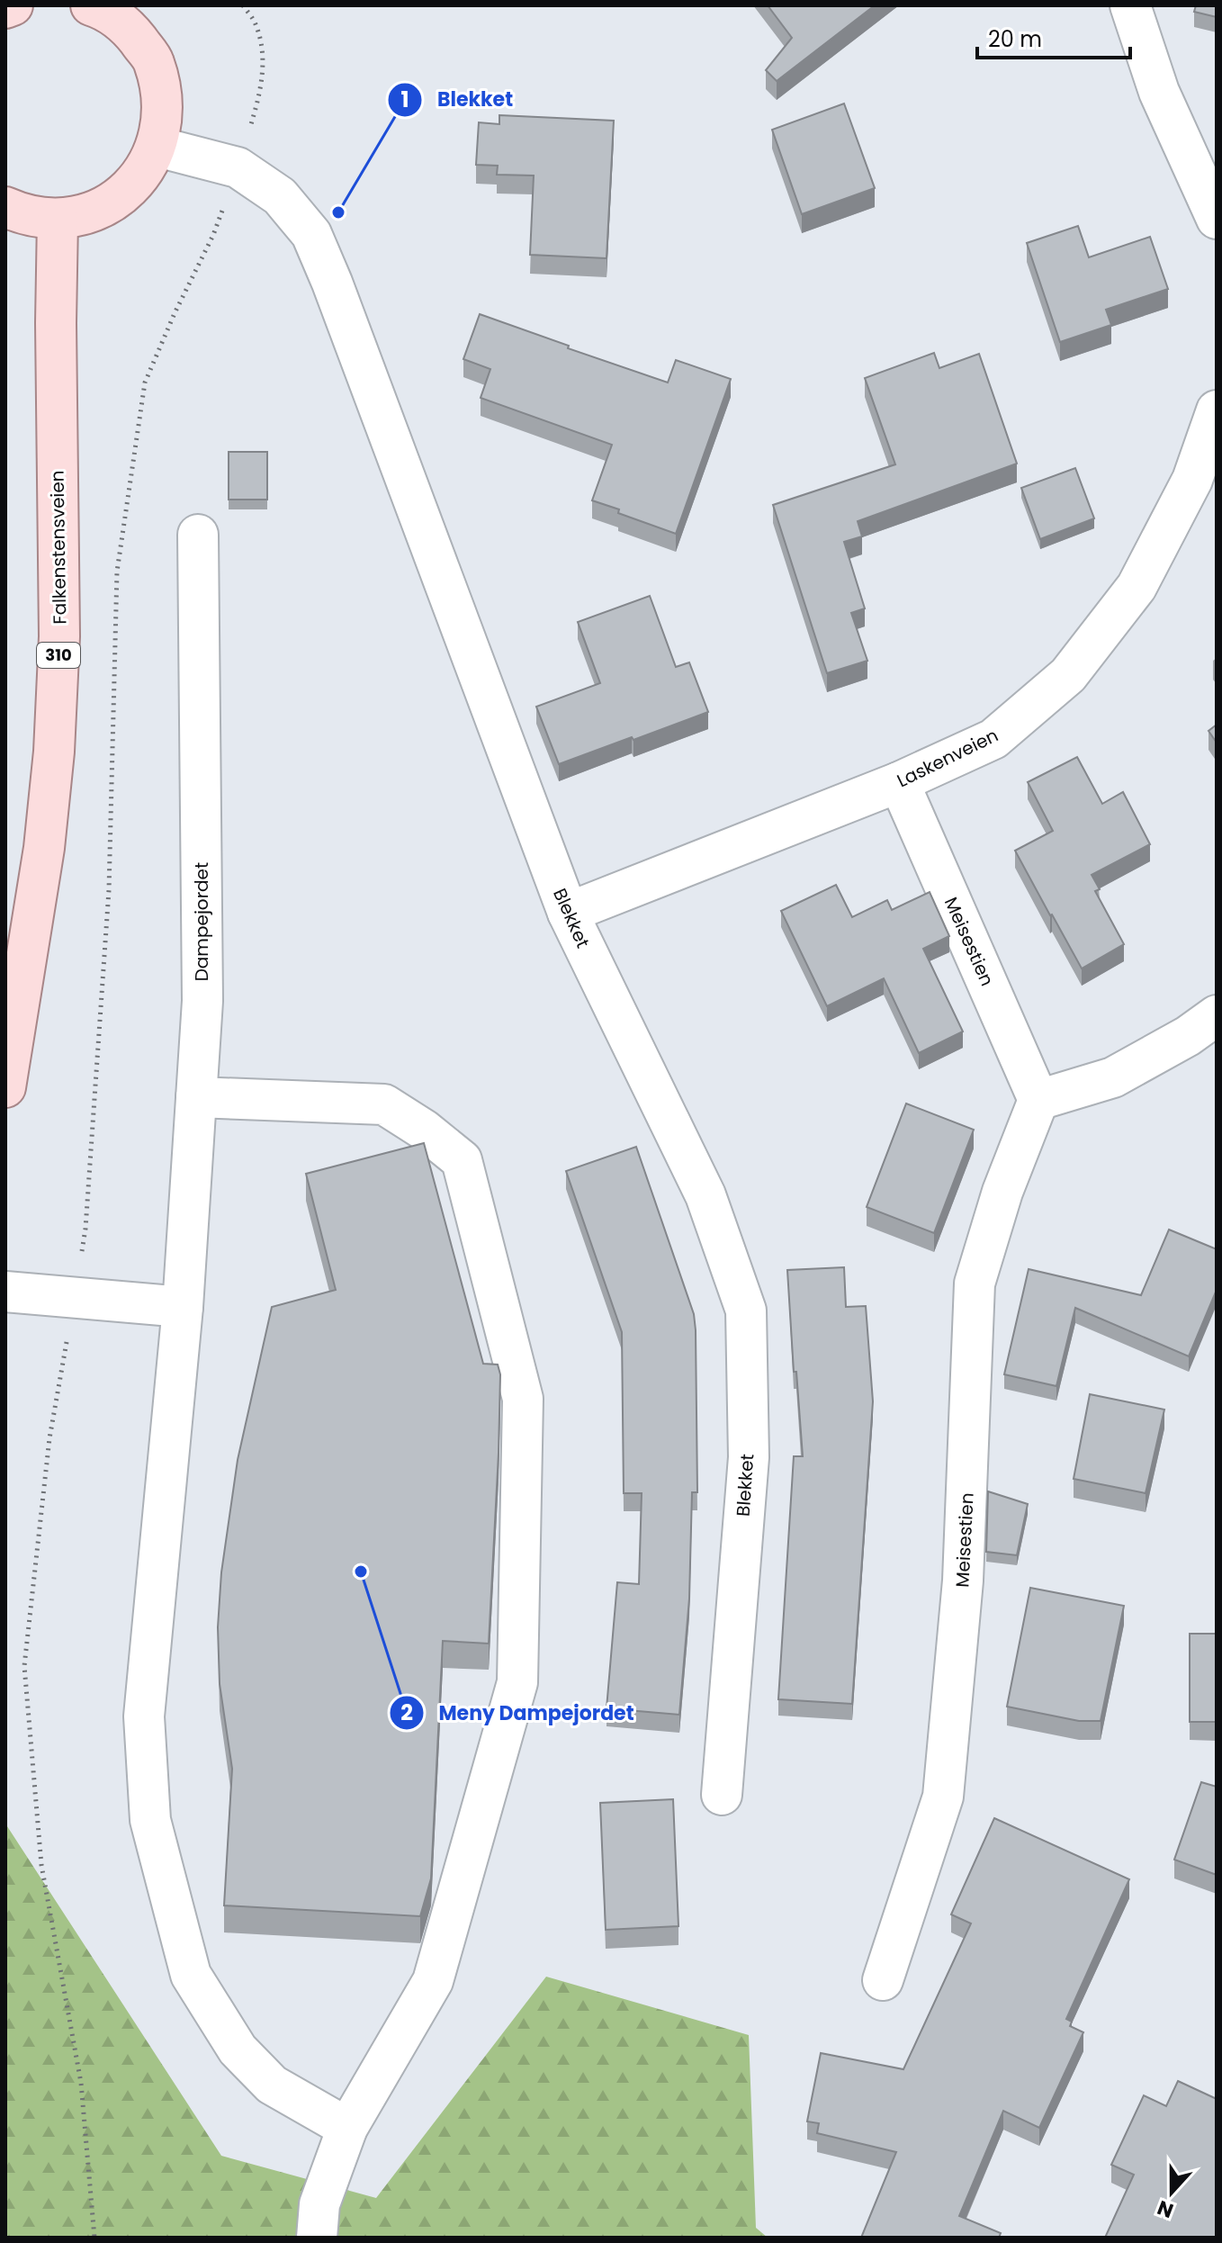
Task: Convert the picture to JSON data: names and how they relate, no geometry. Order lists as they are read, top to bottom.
{
  "streets": {
    "main road": ["Falkenstensveien", "310"],
    "street": [
      "Laskenveien",
      "Blekket",
      "Dampejordet",
      "Meisestien"
    ]
  },
  "crossings": [
    ["Laskenveien", "Blekket"],
    ["Laskenveien", "Meisestien"]
  ],
  "places": ["Blekket", "Meny Dampejordet"],
  "scale_bar": "20 m",
  "north": "bottom"
}
